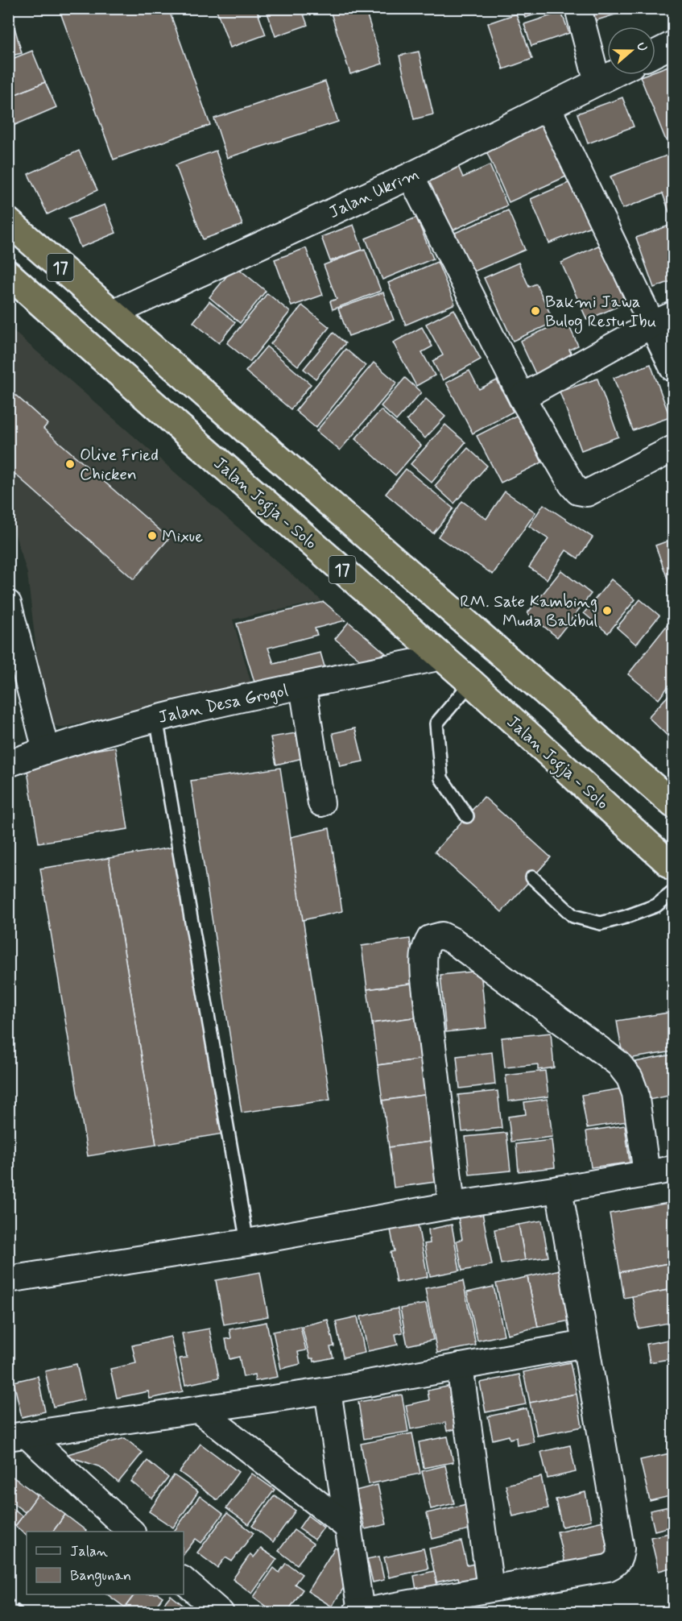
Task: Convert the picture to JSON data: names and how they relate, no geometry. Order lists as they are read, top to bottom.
{
  "streets": {
    "highway": ["17", "Jalan Jogja - Solo"],
    "street": ["Jalan Ukrim", "Jalan Desa Grogol"]
  },
  "crossings": [
    ["Jalan Ukrim", "17"],
    ["Jalan Jogja - Solo", "Jalan Desa Grogol"]
  ],
  "places": [
    "Bakmi Jawa Bulog Restu Ibu",
    "Olive Fried Chicken",
    "Mixue",
    "RM. Sate Kambing Muda Balibul"
  ],
  "legend": ["Jalan", "Bangunan"],
  "north": "right"
}
